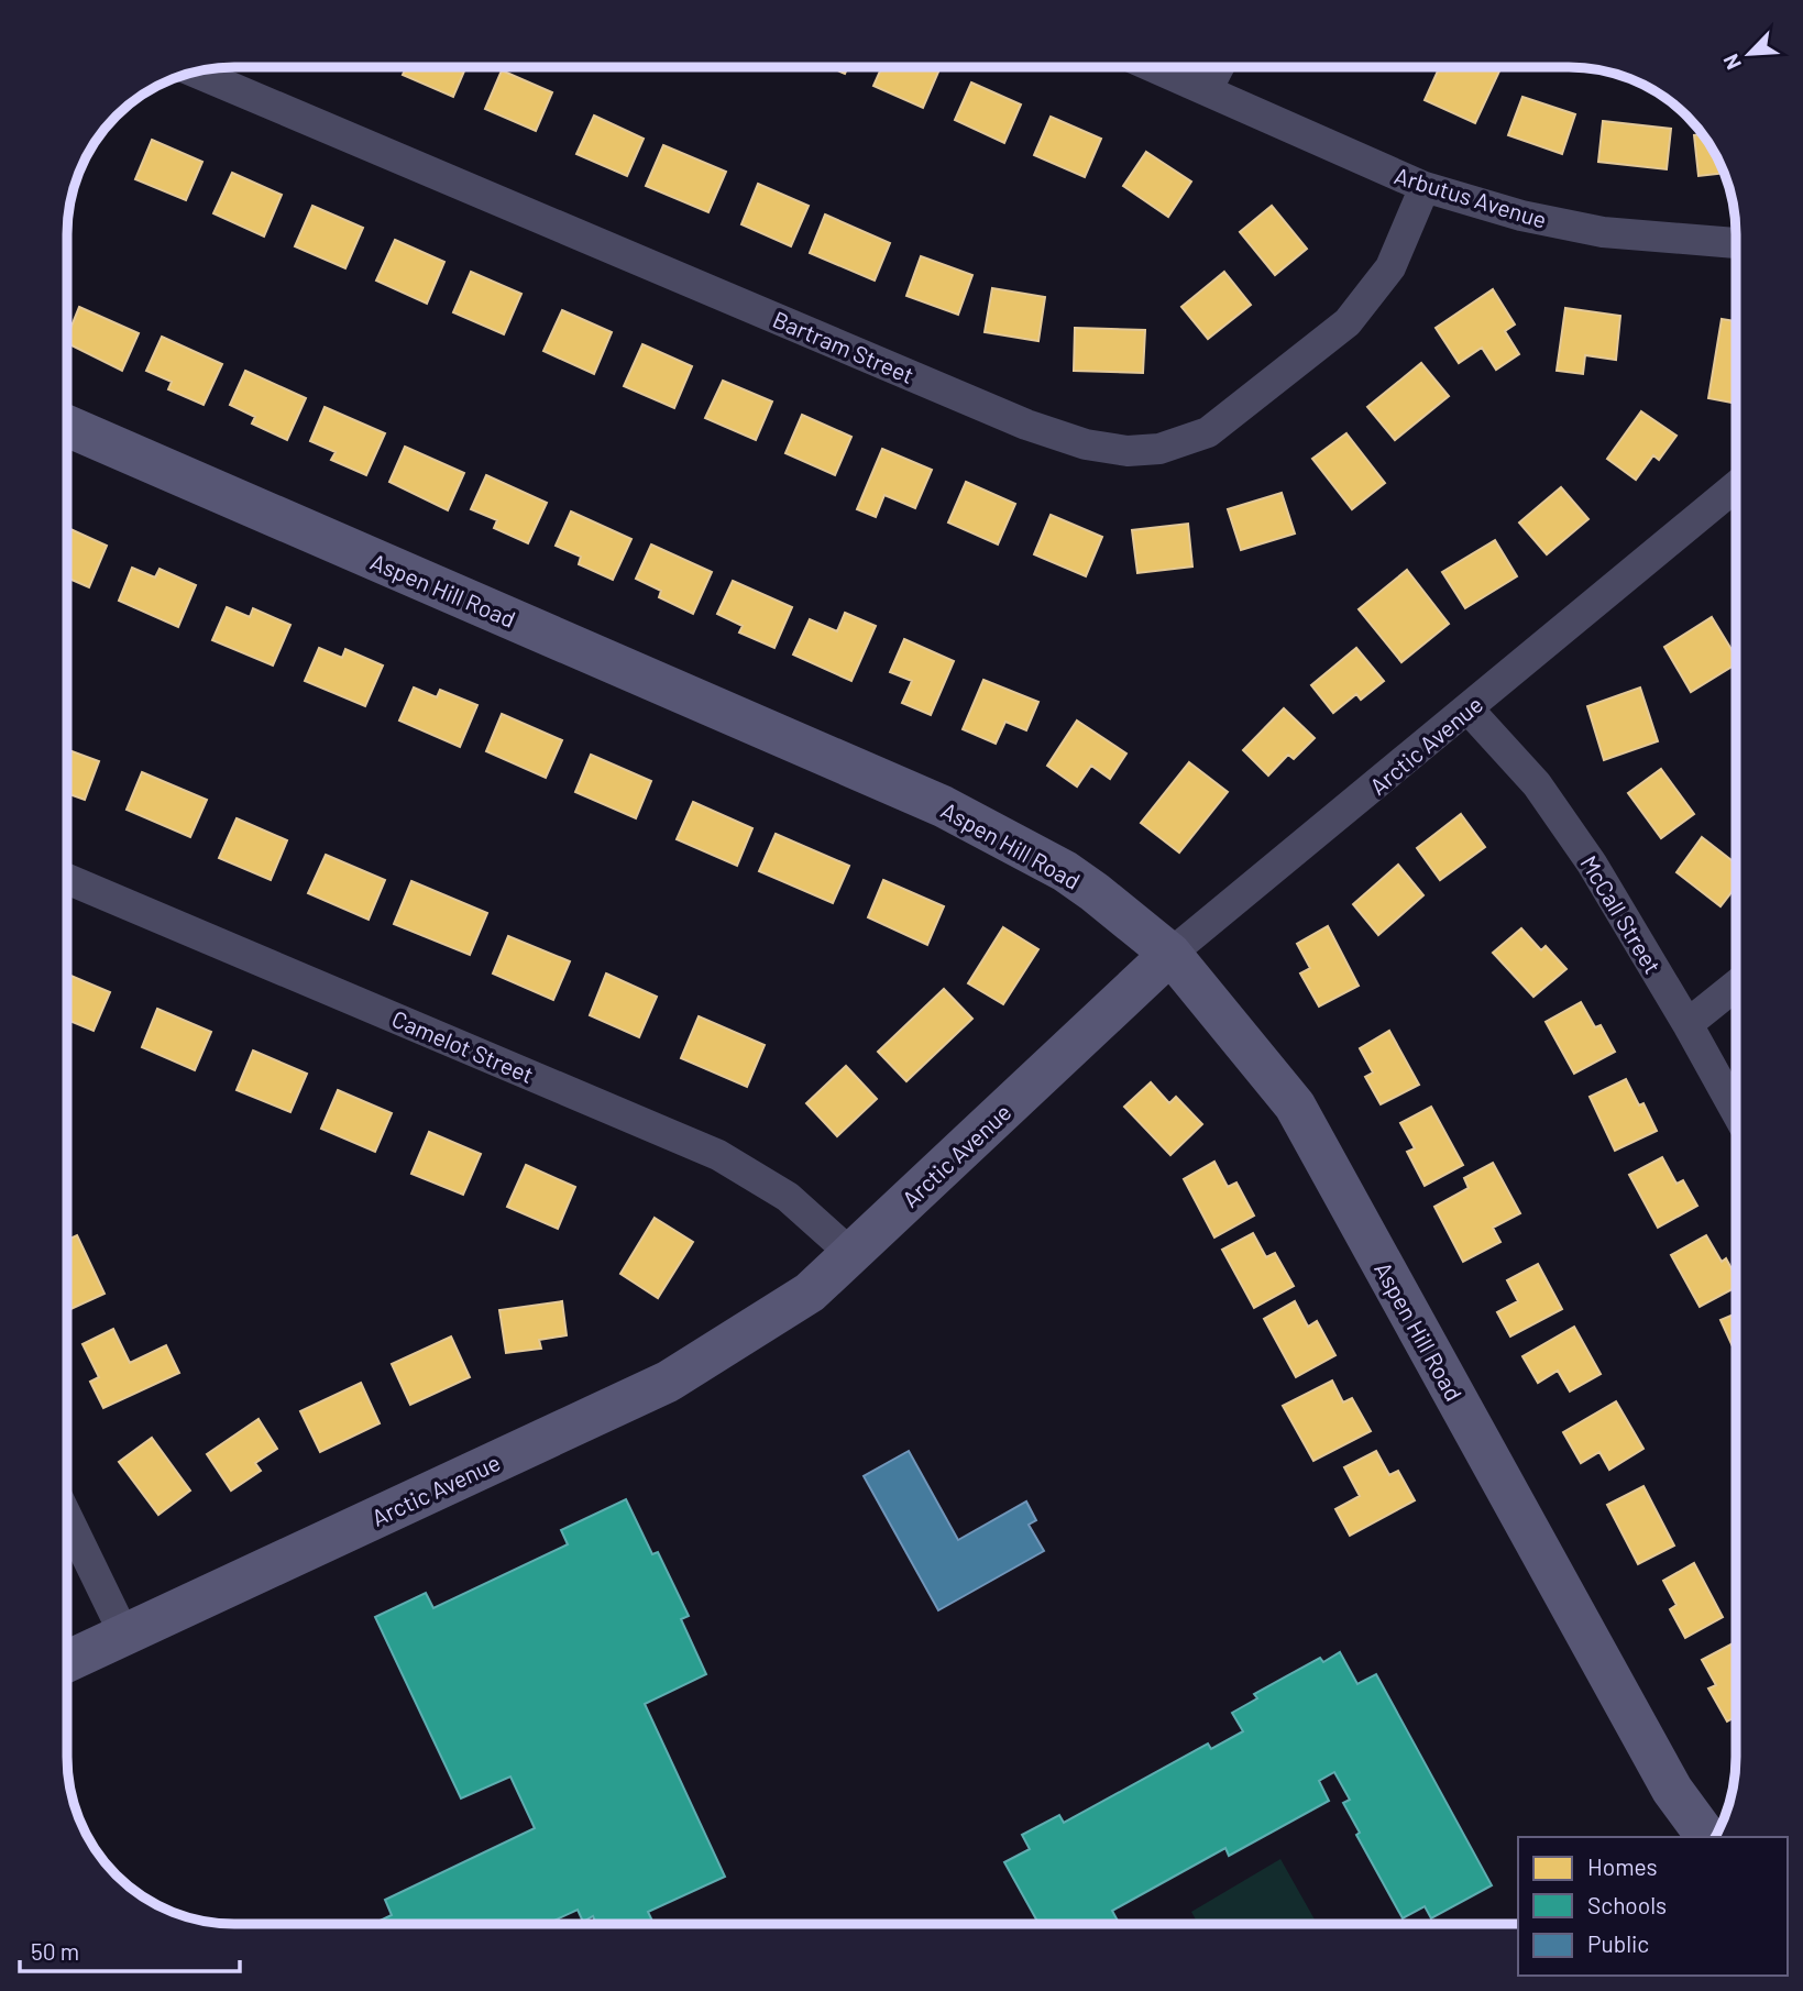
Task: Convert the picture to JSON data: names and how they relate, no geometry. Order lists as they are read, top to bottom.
{
  "streets": {
    "street": [
      "Arbutus Avenue",
      "Bartram Street",
      "Aspen Hill Road",
      "Arctic Avenue",
      "McCall Street",
      "Camelot Street"
    ]
  },
  "crossings": [
    ["Arbutus Avenue", "Bartram Street"],
    ["Aspen Hill Road", "Arctic Avenue"],
    ["Arctic Avenue", "McCall Street"],
    ["Arctic Avenue", "Camelot Street"]
  ],
  "legend": ["Homes", "Schools", "Public"],
  "scale_bar": "50 m",
  "north": "bottom left"
}
